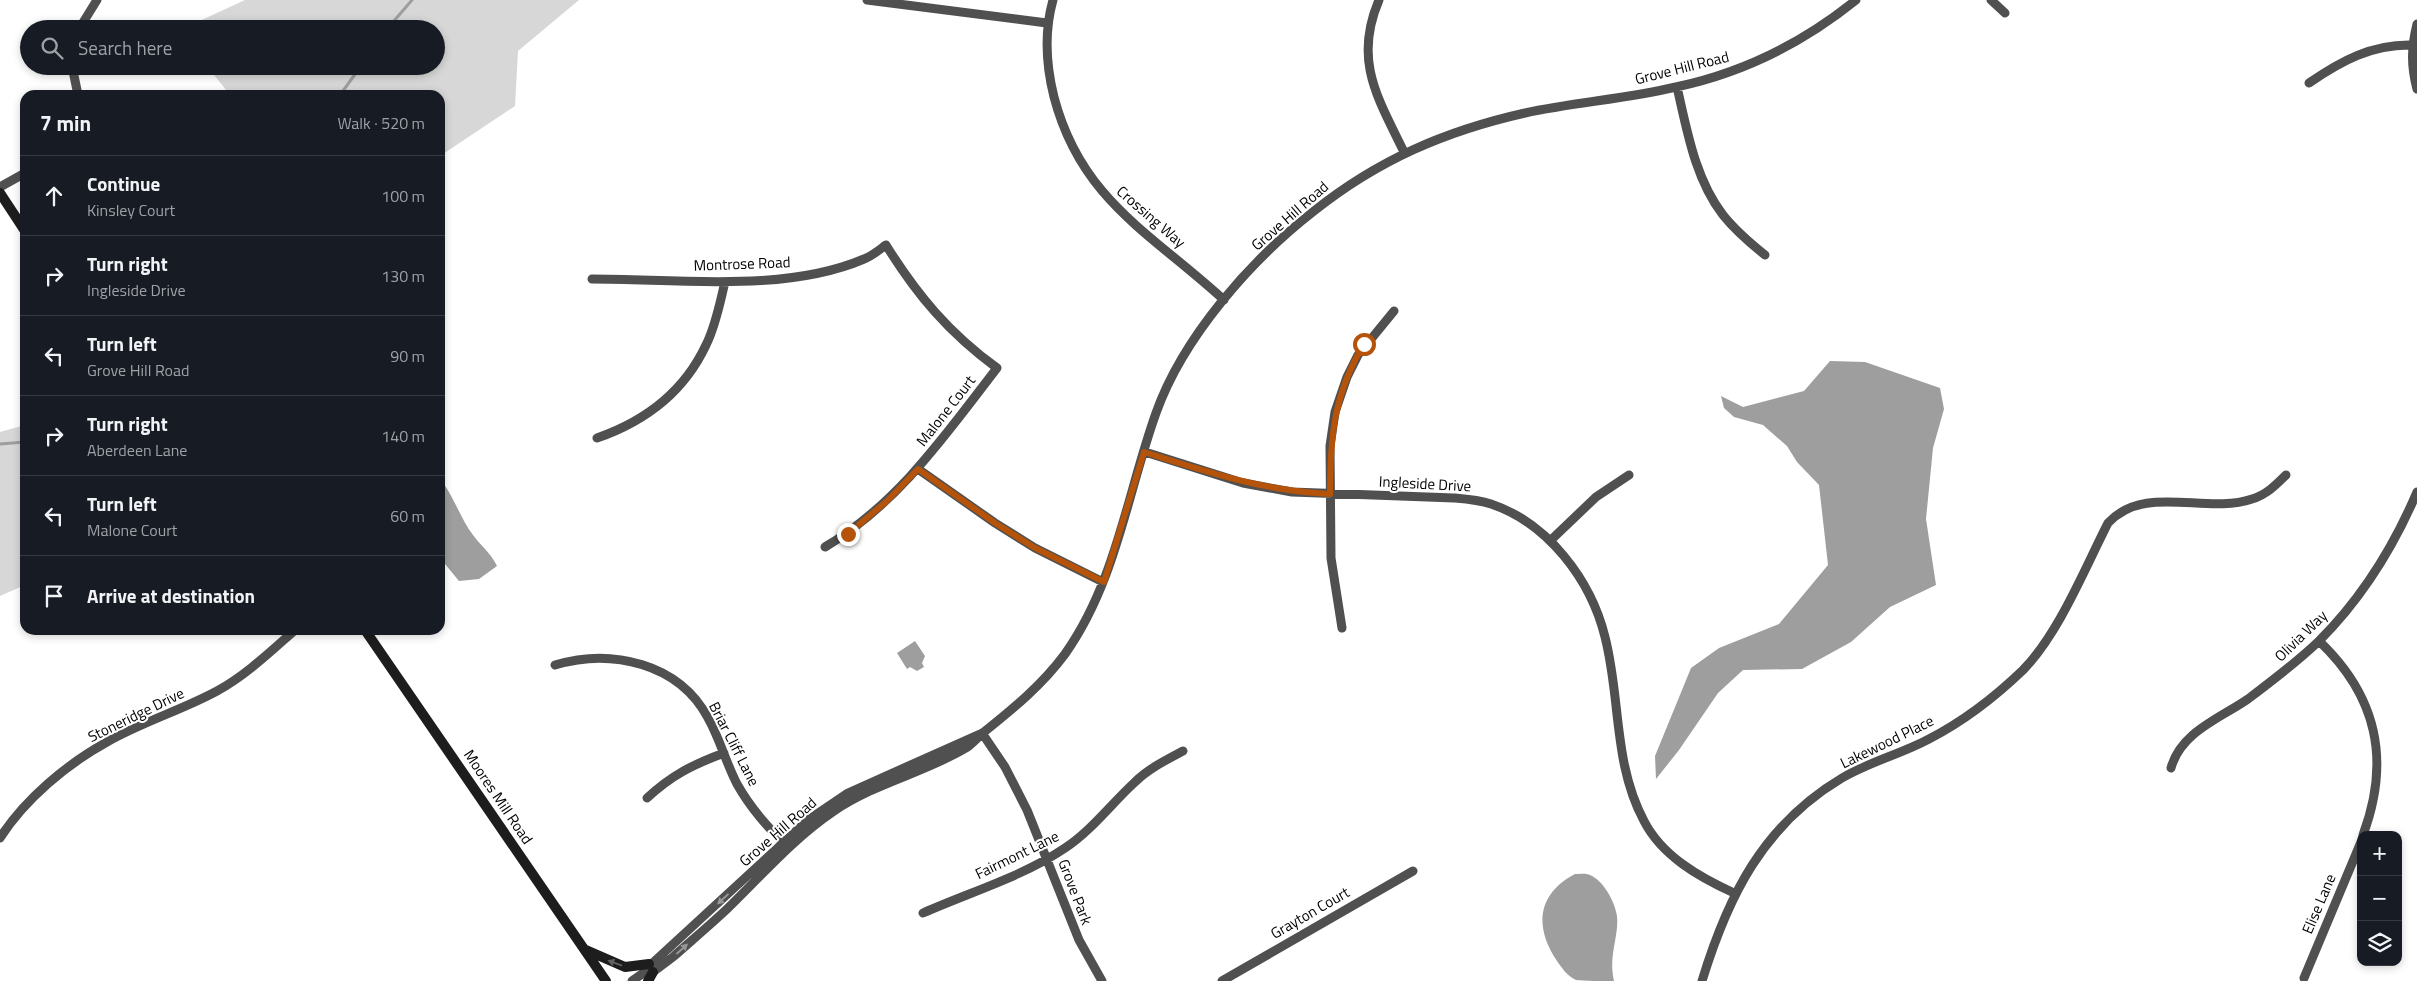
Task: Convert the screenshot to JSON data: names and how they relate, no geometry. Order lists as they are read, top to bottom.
{
  "streets": {
    "street": [
      "Grove Hill Road",
      "Crossing Way",
      "Montrose Road",
      "Malone Court",
      "Ingleside Drive",
      "Olivia Way",
      "Stoneridge Drive",
      "Lakewood Place",
      "Briar Cliff Lane",
      "Moores Mill Road",
      "Fairmont Lane",
      "Grove Park",
      "Elise Lane",
      "Grayton Court"
    ]
  },
  "crossings": [
    ["Grove Hill Road", "Crossing Way"],
    ["Grove Hill Road", "Ingleside Drive"],
    ["Grove Hill Road", "Briar Cliff Lane"],
    ["Grove Hill Road", "Grove Park"],
    ["Montrose Road", "Malone Court"],
    ["Ingleside Drive", "Lakewood Place"],
    ["Fairmont Lane", "Grove Park"]
  ],
  "page": {
    "search": "Search here",
    "heading": ["7 min", "Walk · 520 m"],
    "list": [
      ["Continue", "Kinsley Court", "100 m"],
      ["Turn right", "Ingleside Drive", "130 m"],
      ["Turn left", "Grove Hill Road", "90 m"],
      ["Turn right", "Aberdeen Lane", "140 m"],
      ["Turn left", "Malone Court", "60 m"],
      "Arrive at destination"
    ],
    "map_buttons": ["+", "−"]
  }
}
